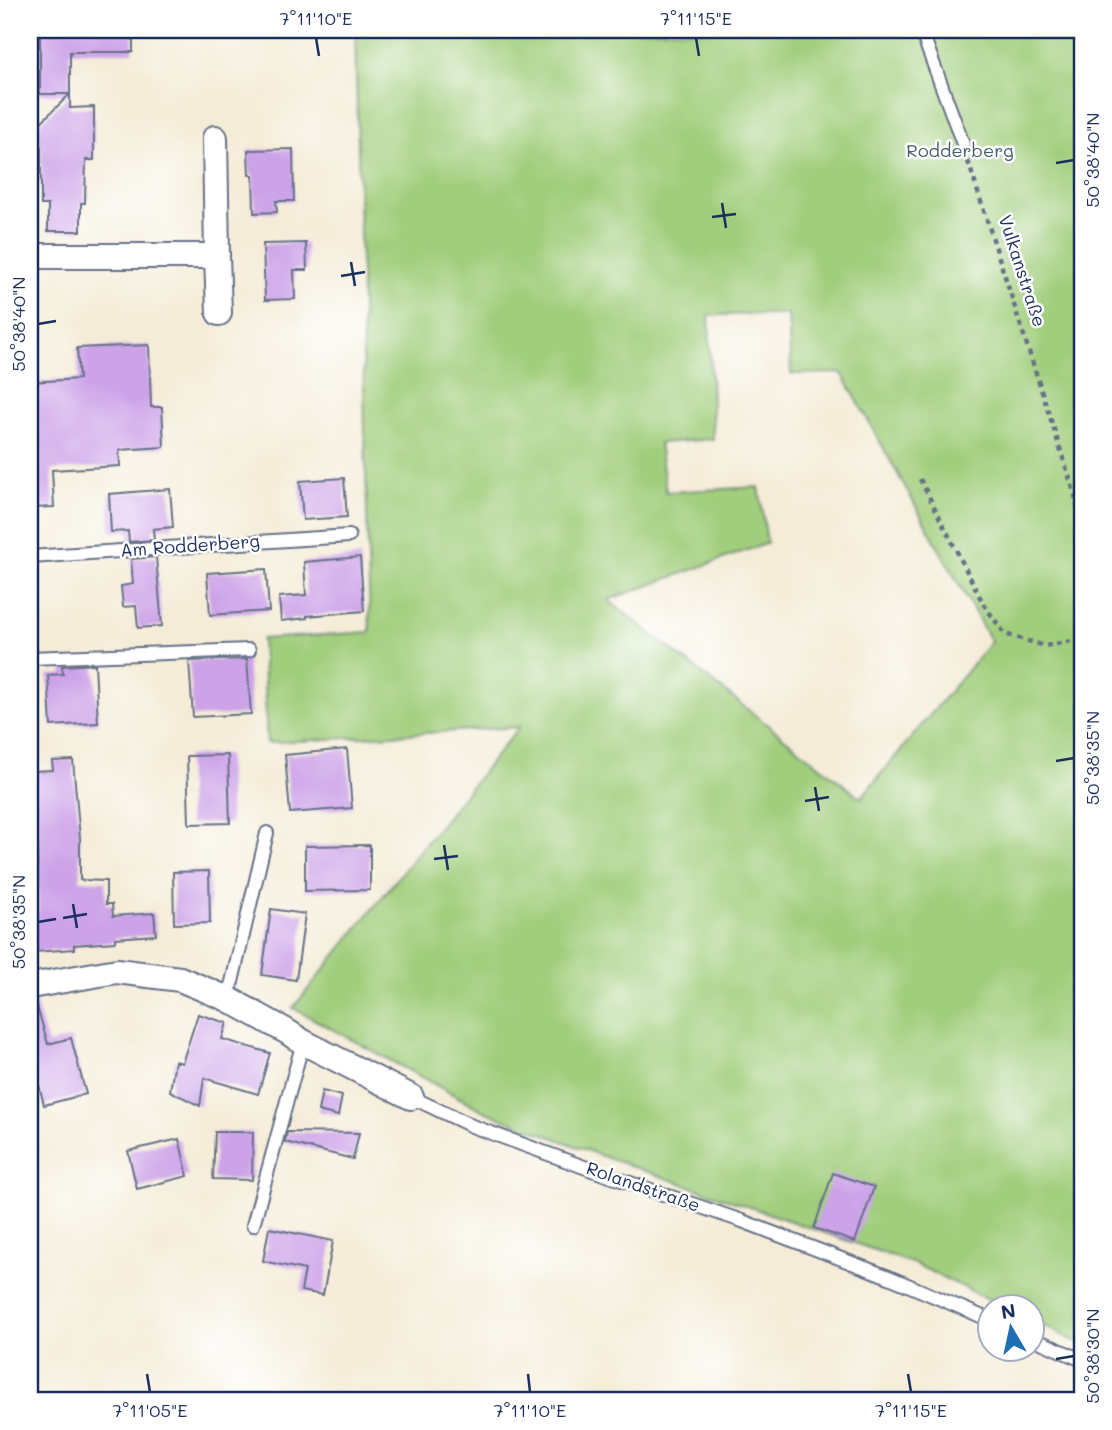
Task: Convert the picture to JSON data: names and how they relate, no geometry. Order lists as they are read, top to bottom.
{
  "streets": {
    "street": ["Rolandstraße"],
    "lane": ["Am Rodderberg"],
    "path": ["Vulkanstraße"]
  },
  "parks": ["Rodderberg"],
  "north": "top",
  "coordinates": [
    "7°11'10\"E",
    "7°11'15\"E",
    "50°38'40\"N",
    "50°38'35\"N",
    "50°38'30\"N",
    "7°11'05\"E"
  ]
}
